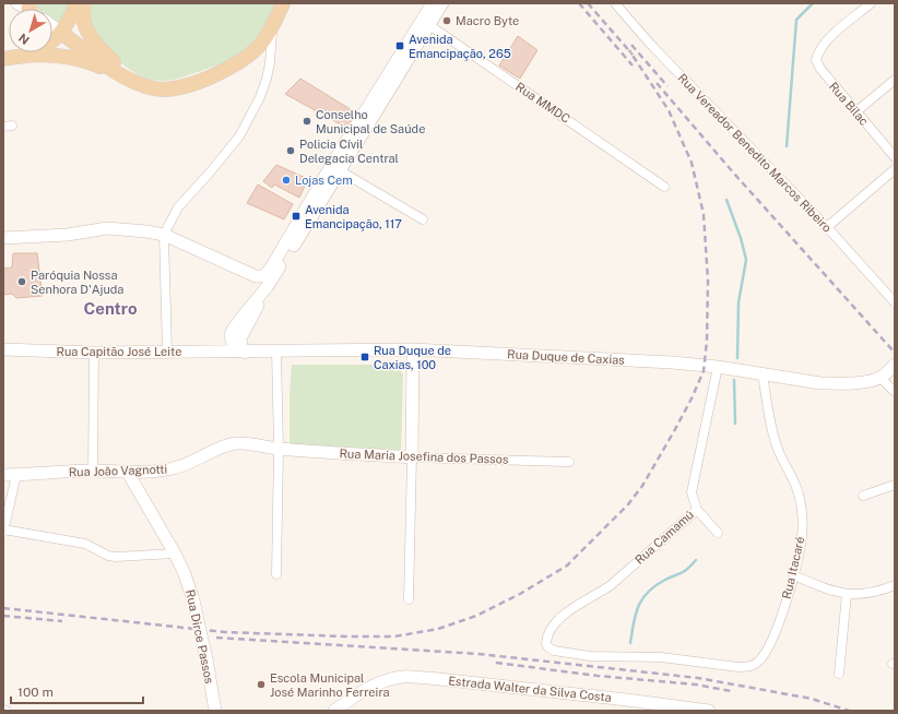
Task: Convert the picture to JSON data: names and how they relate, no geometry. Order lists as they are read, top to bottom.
{
  "streets": {
    "main road": [
      "Rua Capitão José Leite",
      "Rua Duque de Caxias",
      "Rua Maria Josefina dos Passos",
      "Rua João Vagnotti",
      "Rua Dirce Passos",
      "Estrada Walter da Silva Costa"
    ],
    "street": [
      "Rua MMDC",
      "Rua Bilac",
      "Rua Vereador Benedito Marcos Ribeiro",
      "Rua Camamú",
      "Rua Itacaré"
    ]
  },
  "crossings": [
    ["Rua Capitão José Leite", "Rua Duque de Caxias"],
    ["Rua Duque de Caxias", "Rua Camamú"],
    ["Rua Duque de Caxias", "Rua Itacaré"],
    ["Rua Maria Josefina dos Passos", "Rua João Vagnotti"],
    ["Rua João Vagnotti", "Rua Dirce Passos"],
    ["Rua Camamú", "Rua Itacaré"]
  ],
  "districts": ["Centro"],
  "places": {
    "other": [
      "Macro Byte",
      "Conselho Municipal de Saúde",
      "Policia Cívil Delegacia Central",
      "Lojas Cem",
      "Paróquia Nossa Senhora D'Ajuda",
      "Escola Municipal José Marinho Ferreira"
    ],
    "transit": ["Avenida Emancipação, 265", "Avenida Emancipação, 117", "Rua Duque de Caxias, 100"]
  },
  "scale_bar": "100 m",
  "north": "bottom left"
}
